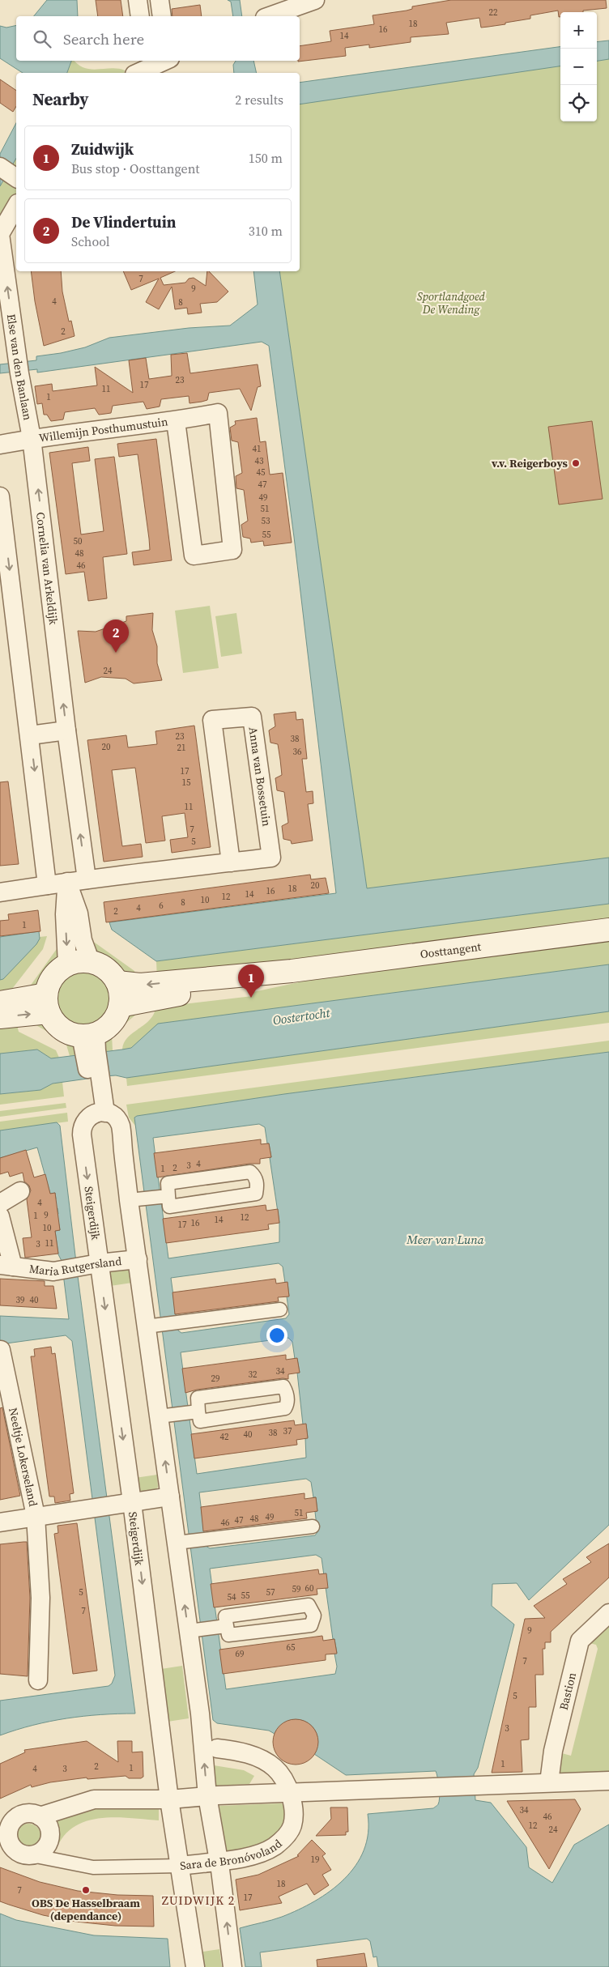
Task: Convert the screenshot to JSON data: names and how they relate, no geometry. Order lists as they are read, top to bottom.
{
  "streets": {
    "main road": ["Oosttangent"],
    "street": [
      "Else van den Banlaan",
      "Willemijn Posthumustuin",
      "Cornelia van Arkeldijk",
      "Anna van Bossetuin",
      "Steigerdijk",
      "Maria Rutgersland",
      "Neeltje Lokerseland",
      "Bastion",
      "Sara de Bronóvoland"
    ]
  },
  "crossings": [
    ["Else van den Banlaan", "Willemijn Posthumustuin"],
    ["Else van den Banlaan", "Cornelia van Arkeldijk"],
    ["Willemijn Posthumustuin", "Cornelia van Arkeldijk"],
    ["Cornelia van Arkeldijk", "Anna van Bossetuin"],
    ["Steigerdijk", "Maria Rutgersland"],
    ["Steigerdijk", "Neeltje Lokerseland"],
    ["Steigerdijk", "Sara de Bronóvoland"],
    ["Bastion", "Sara de Bronóvoland"]
  ],
  "one_way": ["Else van den Banlaan"],
  "districts": ["ZUIDWIJK 2"],
  "water": ["Oostertocht", "Meer van Luna"],
  "parks": ["Sportlandgoed De Wending"],
  "places": ["v.v. Reigerboys", "OBS De Hasselbraam (dependance)"],
  "house_numbers": [
    "22",
    "18",
    "16",
    "14",
    "7",
    "9",
    "4",
    "8",
    "2",
    "23",
    "17",
    "11",
    "1",
    "41",
    "43",
    "45",
    "47",
    "49",
    "51",
    "53",
    "55",
    "50",
    "48",
    "46",
    "24",
    "23",
    "38",
    "20",
    "21",
    "36",
    "17",
    "15",
    "11",
    "7",
    "5",
    "20",
    "18",
    "16",
    "14",
    "12",
    "10",
    "8",
    "6",
    "4",
    "2",
    "1",
    "4",
    "3",
    "2",
    "1",
    "4",
    "9",
    "1",
    "12",
    "14",
    "16",
    "17",
    "10",
    "11",
    "3",
    "39",
    "40",
    "34",
    "32",
    "29",
    "37",
    "38",
    "40",
    "42",
    "51",
    "49",
    "48",
    "47",
    "46",
    "60",
    "59",
    "5",
    "57",
    "55",
    "54",
    "7",
    "9",
    "65",
    "69",
    "7",
    "5",
    "3",
    "1",
    "2",
    "1",
    "4",
    "3",
    "34",
    "46",
    "12",
    "24",
    "19",
    "18",
    "7",
    "17"
  ],
  "page": {
    "map_buttons": ["+", "−"],
    "search": "Search here",
    "heading": ["Nearby", "2 results"],
    "list": [
      {
        "mark": "1",
        "name": "Zuidwijk",
        "note": "Bus stop · Oosttangent",
        "value": "150 m"
      },
      {
        "mark": "2",
        "name": "De Vlindertuin",
        "note": "School",
        "value": "310 m"
      }
    ],
    "pins": ["2", "1"]
  }
}
